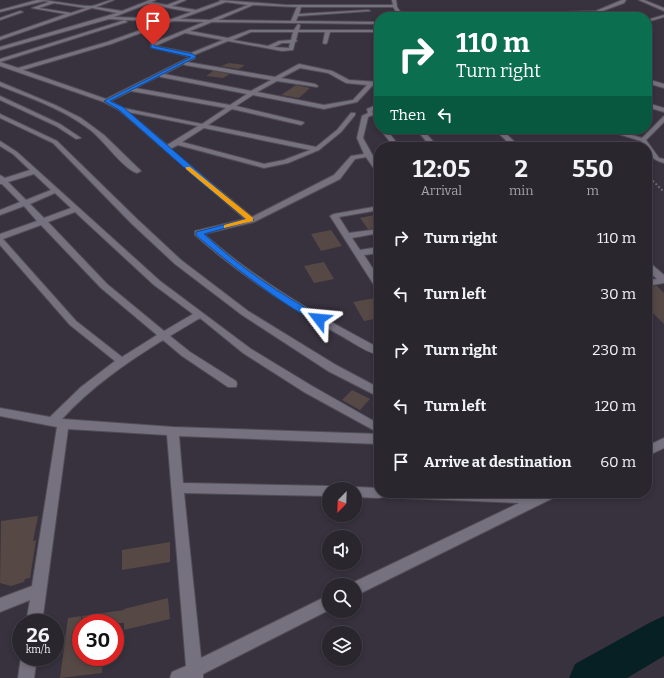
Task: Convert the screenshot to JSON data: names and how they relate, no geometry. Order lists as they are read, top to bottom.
{
  "north": "bottom left",
  "page": {
    "turn": ["110 m", "Turn right"],
    "then": "Then",
    "eta": [
      "12:05",
      "Arrival",
      "2",
      "min",
      "550",
      "m"
    ],
    "list": [
      {
        "name": "Turn right",
        "value": "110 m"
      },
      {
        "name": "Turn left",
        "value": "30 m"
      },
      {
        "name": "Turn right",
        "value": "230 m"
      },
      {
        "name": "Turn left",
        "value": "120 m"
      },
      {
        "name": "Arrive at destination",
        "value": "60 m"
      }
    ],
    "speed": "26 km/h",
    "limit": "30"
  }
}
